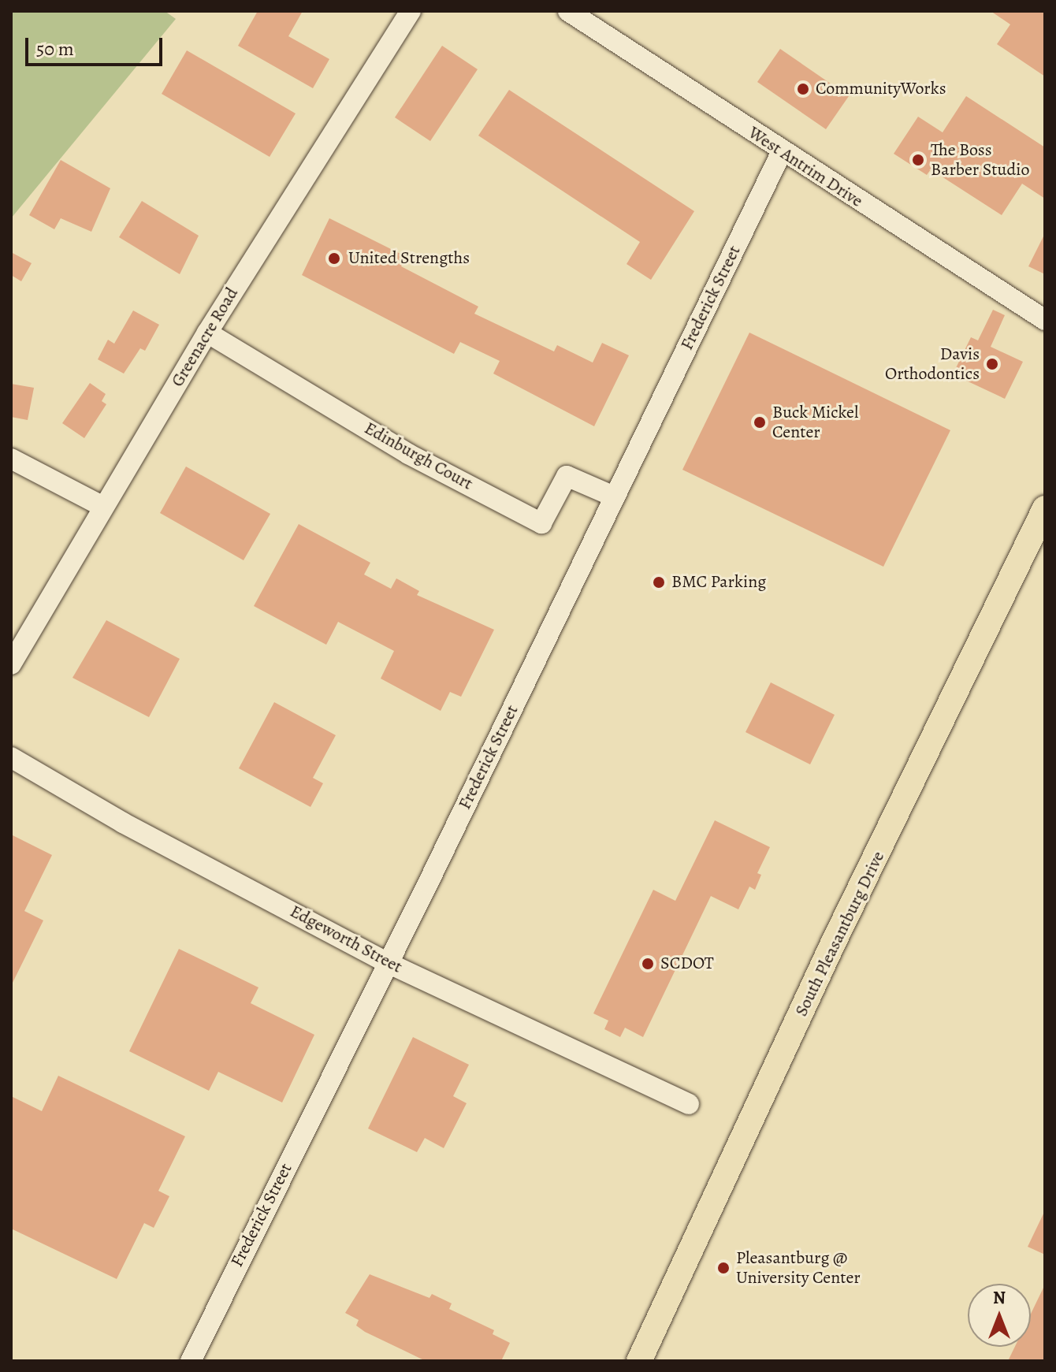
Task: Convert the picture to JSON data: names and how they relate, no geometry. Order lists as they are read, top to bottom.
{
  "streets": {
    "main road": ["South Pleasantburg Drive"],
    "street": [
      "West Antrim Drive",
      "Frederick Street",
      "Greenacre Road",
      "Edinburgh Court",
      "Edgeworth Street"
    ]
  },
  "crossings": [
    ["West Antrim Drive", "Frederick Street"],
    ["Frederick Street", "Edinburgh Court"],
    ["Frederick Street", "Edgeworth Street"],
    ["Greenacre Road", "Edinburgh Court"]
  ],
  "places": [
    "CommunityWorks",
    "The Boss Barber Studio",
    "United Strengths",
    "Davis Orthodontics",
    "Buck Mickel Center",
    "BMC Parking",
    "SCDOT",
    "Pleasantburg @ University Center"
  ],
  "scale_bar": "50 m",
  "north": "top"
}
